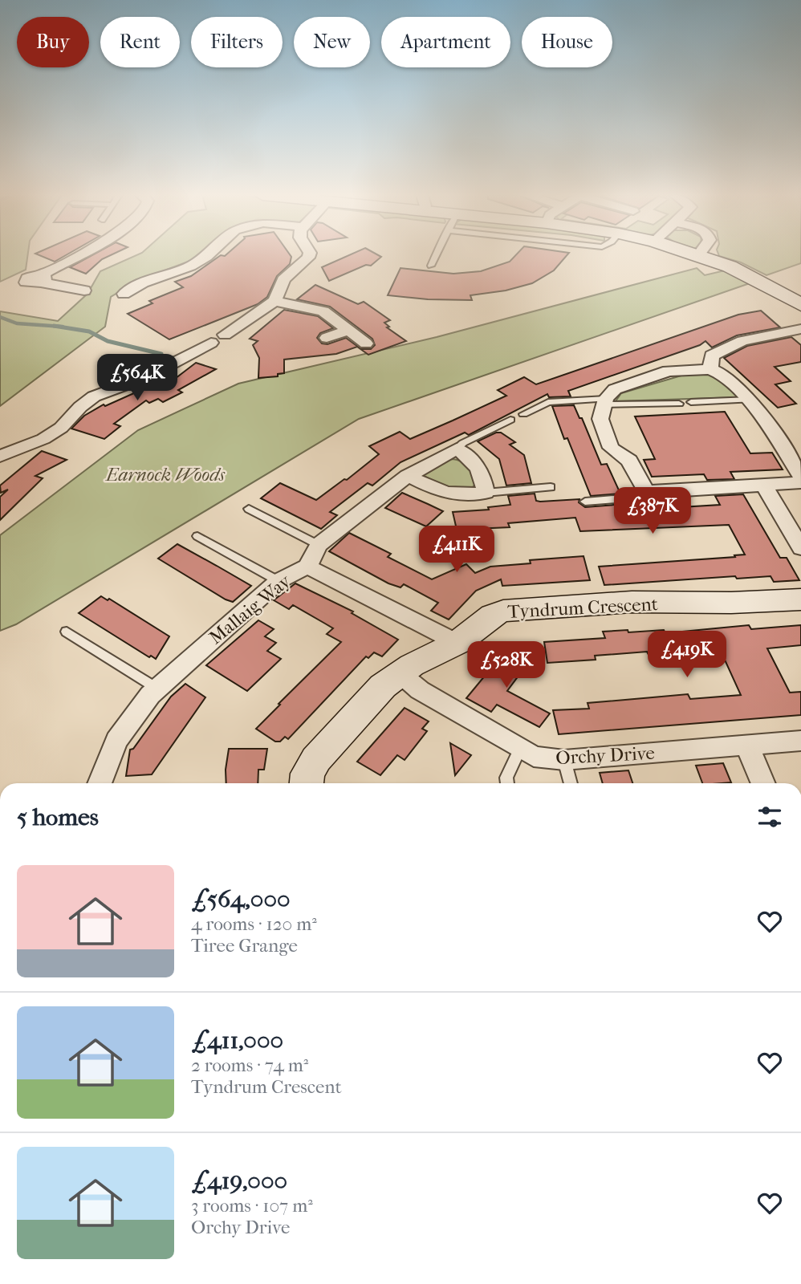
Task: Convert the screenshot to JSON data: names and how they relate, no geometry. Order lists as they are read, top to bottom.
{
  "streets": {
    "street": ["Tyndrum Crescent", "Mallaig Way", "Orchy Drive"]
  },
  "crossings": [
    ["Tyndrum Crescent", "Mallaig Way"],
    ["Tyndrum Crescent", "Orchy Drive"]
  ],
  "parks": ["Earnock Woods"],
  "page": {
    "chip": [
      "Buy",
      "Rent",
      "Filters",
      "New",
      "Apartment",
      "House"
    ],
    "price": [
      "£564K",
      "£387K",
      "£411K",
      "£419K",
      "£528K"
    ],
    "heading": "5 homes",
    "list": [
      {
        "name": "£564,000",
        "note": "4 rooms · 120 m² · Tiree Grange"
      },
      {
        "name": "£411,000",
        "note": "2 rooms · 74 m² · Tyndrum Crescent"
      },
      {
        "name": "£419,000",
        "note": "3 rooms · 107 m² · Orchy Drive"
      }
    ]
  }
}
